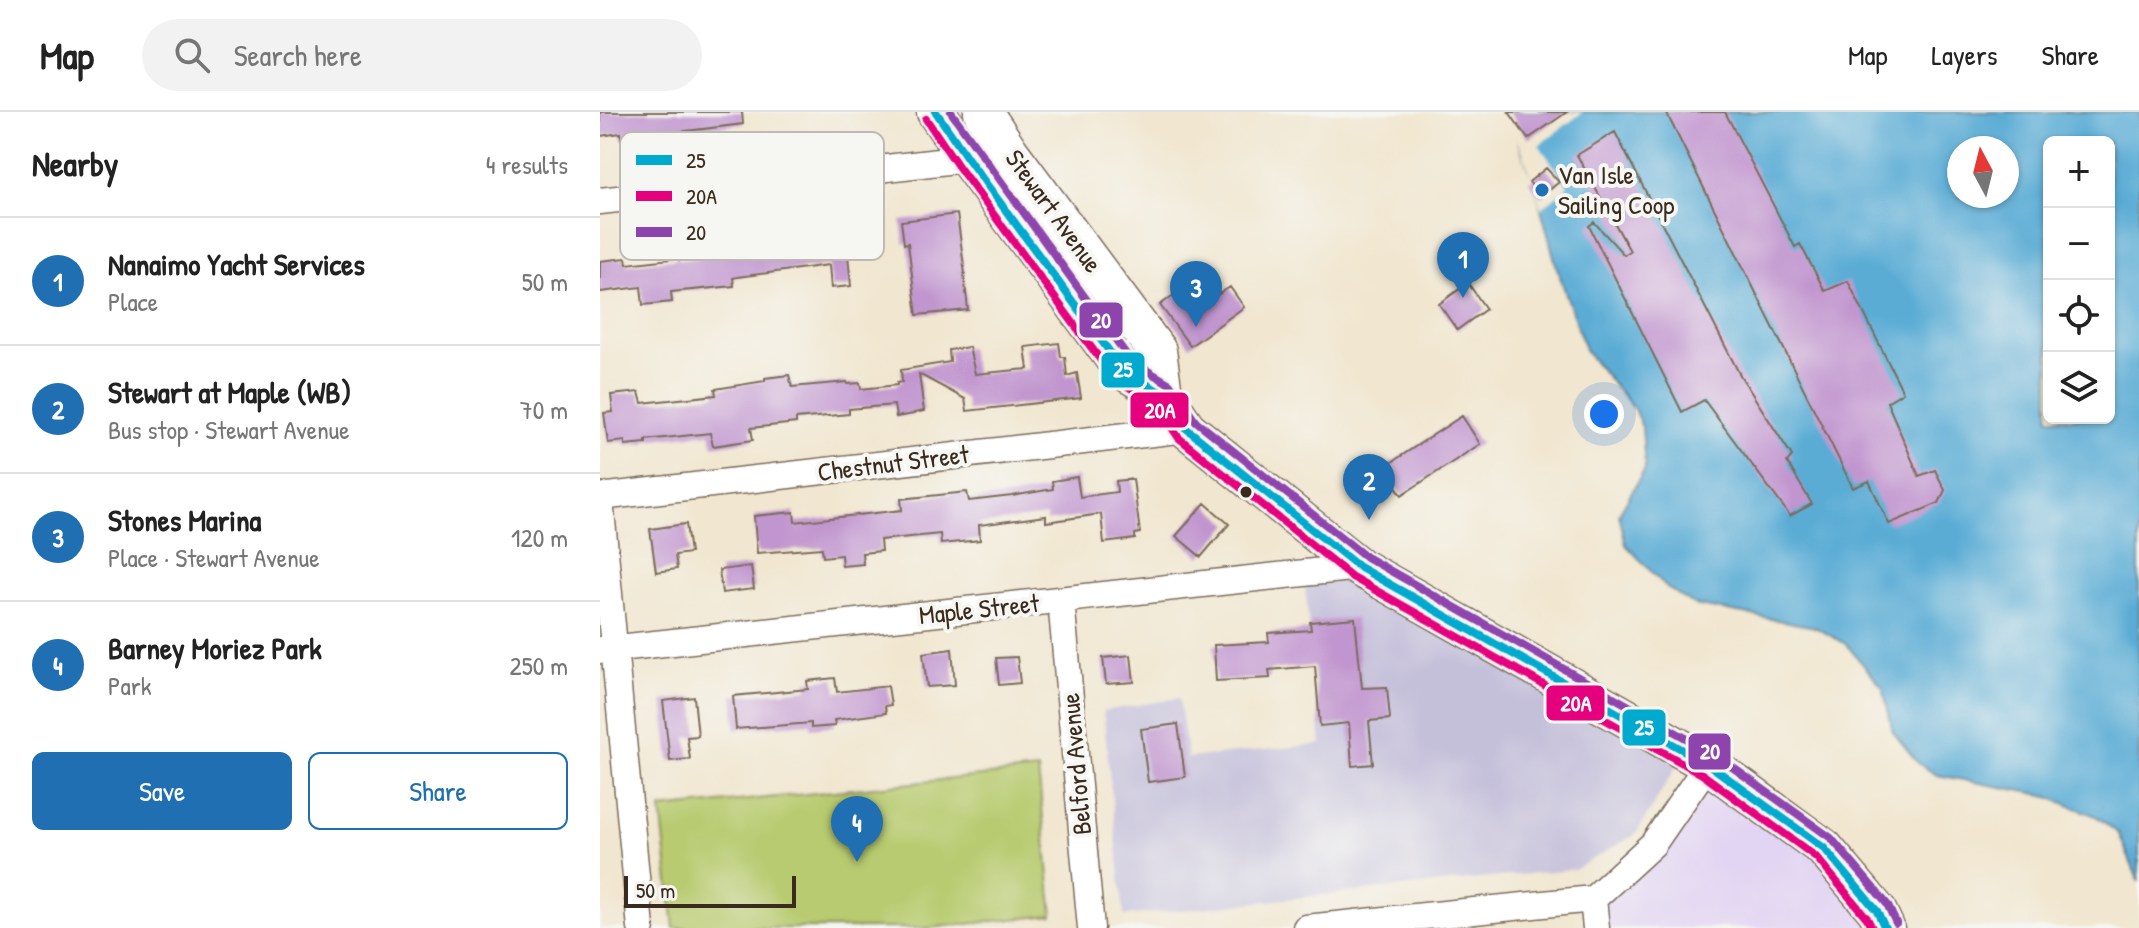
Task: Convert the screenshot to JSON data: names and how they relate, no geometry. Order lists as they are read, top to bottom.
{
  "streets": {
    "highway": ["Stewart Avenue"],
    "street": ["Chestnut Street", "Maple Street", "Belford Avenue"]
  },
  "crossings": [
    ["Stewart Avenue", "Chestnut Street"],
    ["Stewart Avenue", "Maple Street"],
    ["Maple Street", "Belford Avenue"]
  ],
  "places": ["Van Isle Sailing Coop"],
  "lines": ["transit line 25", "transit line 20", "transit line 20A"],
  "legend": ["25", "20A", "20"],
  "scale_bar": "50 m",
  "north": "top",
  "page": {
    "header": "Map",
    "search": "Search here",
    "nav": ["Map", "Layers", "Share"],
    "heading": ["Nearby", "4 results"],
    "map_buttons": ["+", "−"],
    "list": [
      {
        "mark": "1",
        "name": "Nanaimo Yacht Services",
        "note": "Place",
        "value": "50 m"
      },
      {
        "mark": "2",
        "name": "Stewart at Maple (WB)",
        "note": "Bus stop · Stewart Avenue",
        "value": "70 m"
      },
      {
        "mark": "3",
        "name": "Stones Marina",
        "note": "Place · Stewart Avenue",
        "value": "120 m"
      },
      {
        "mark": "4",
        "name": "Barney Moriez Park",
        "note": "Park",
        "value": "250 m"
      }
    ],
    "pins": [
      "1",
      "3",
      "2",
      "4"
    ],
    "buttons": ["Save", "Share"],
    "scale": "50 m"
  }
}
